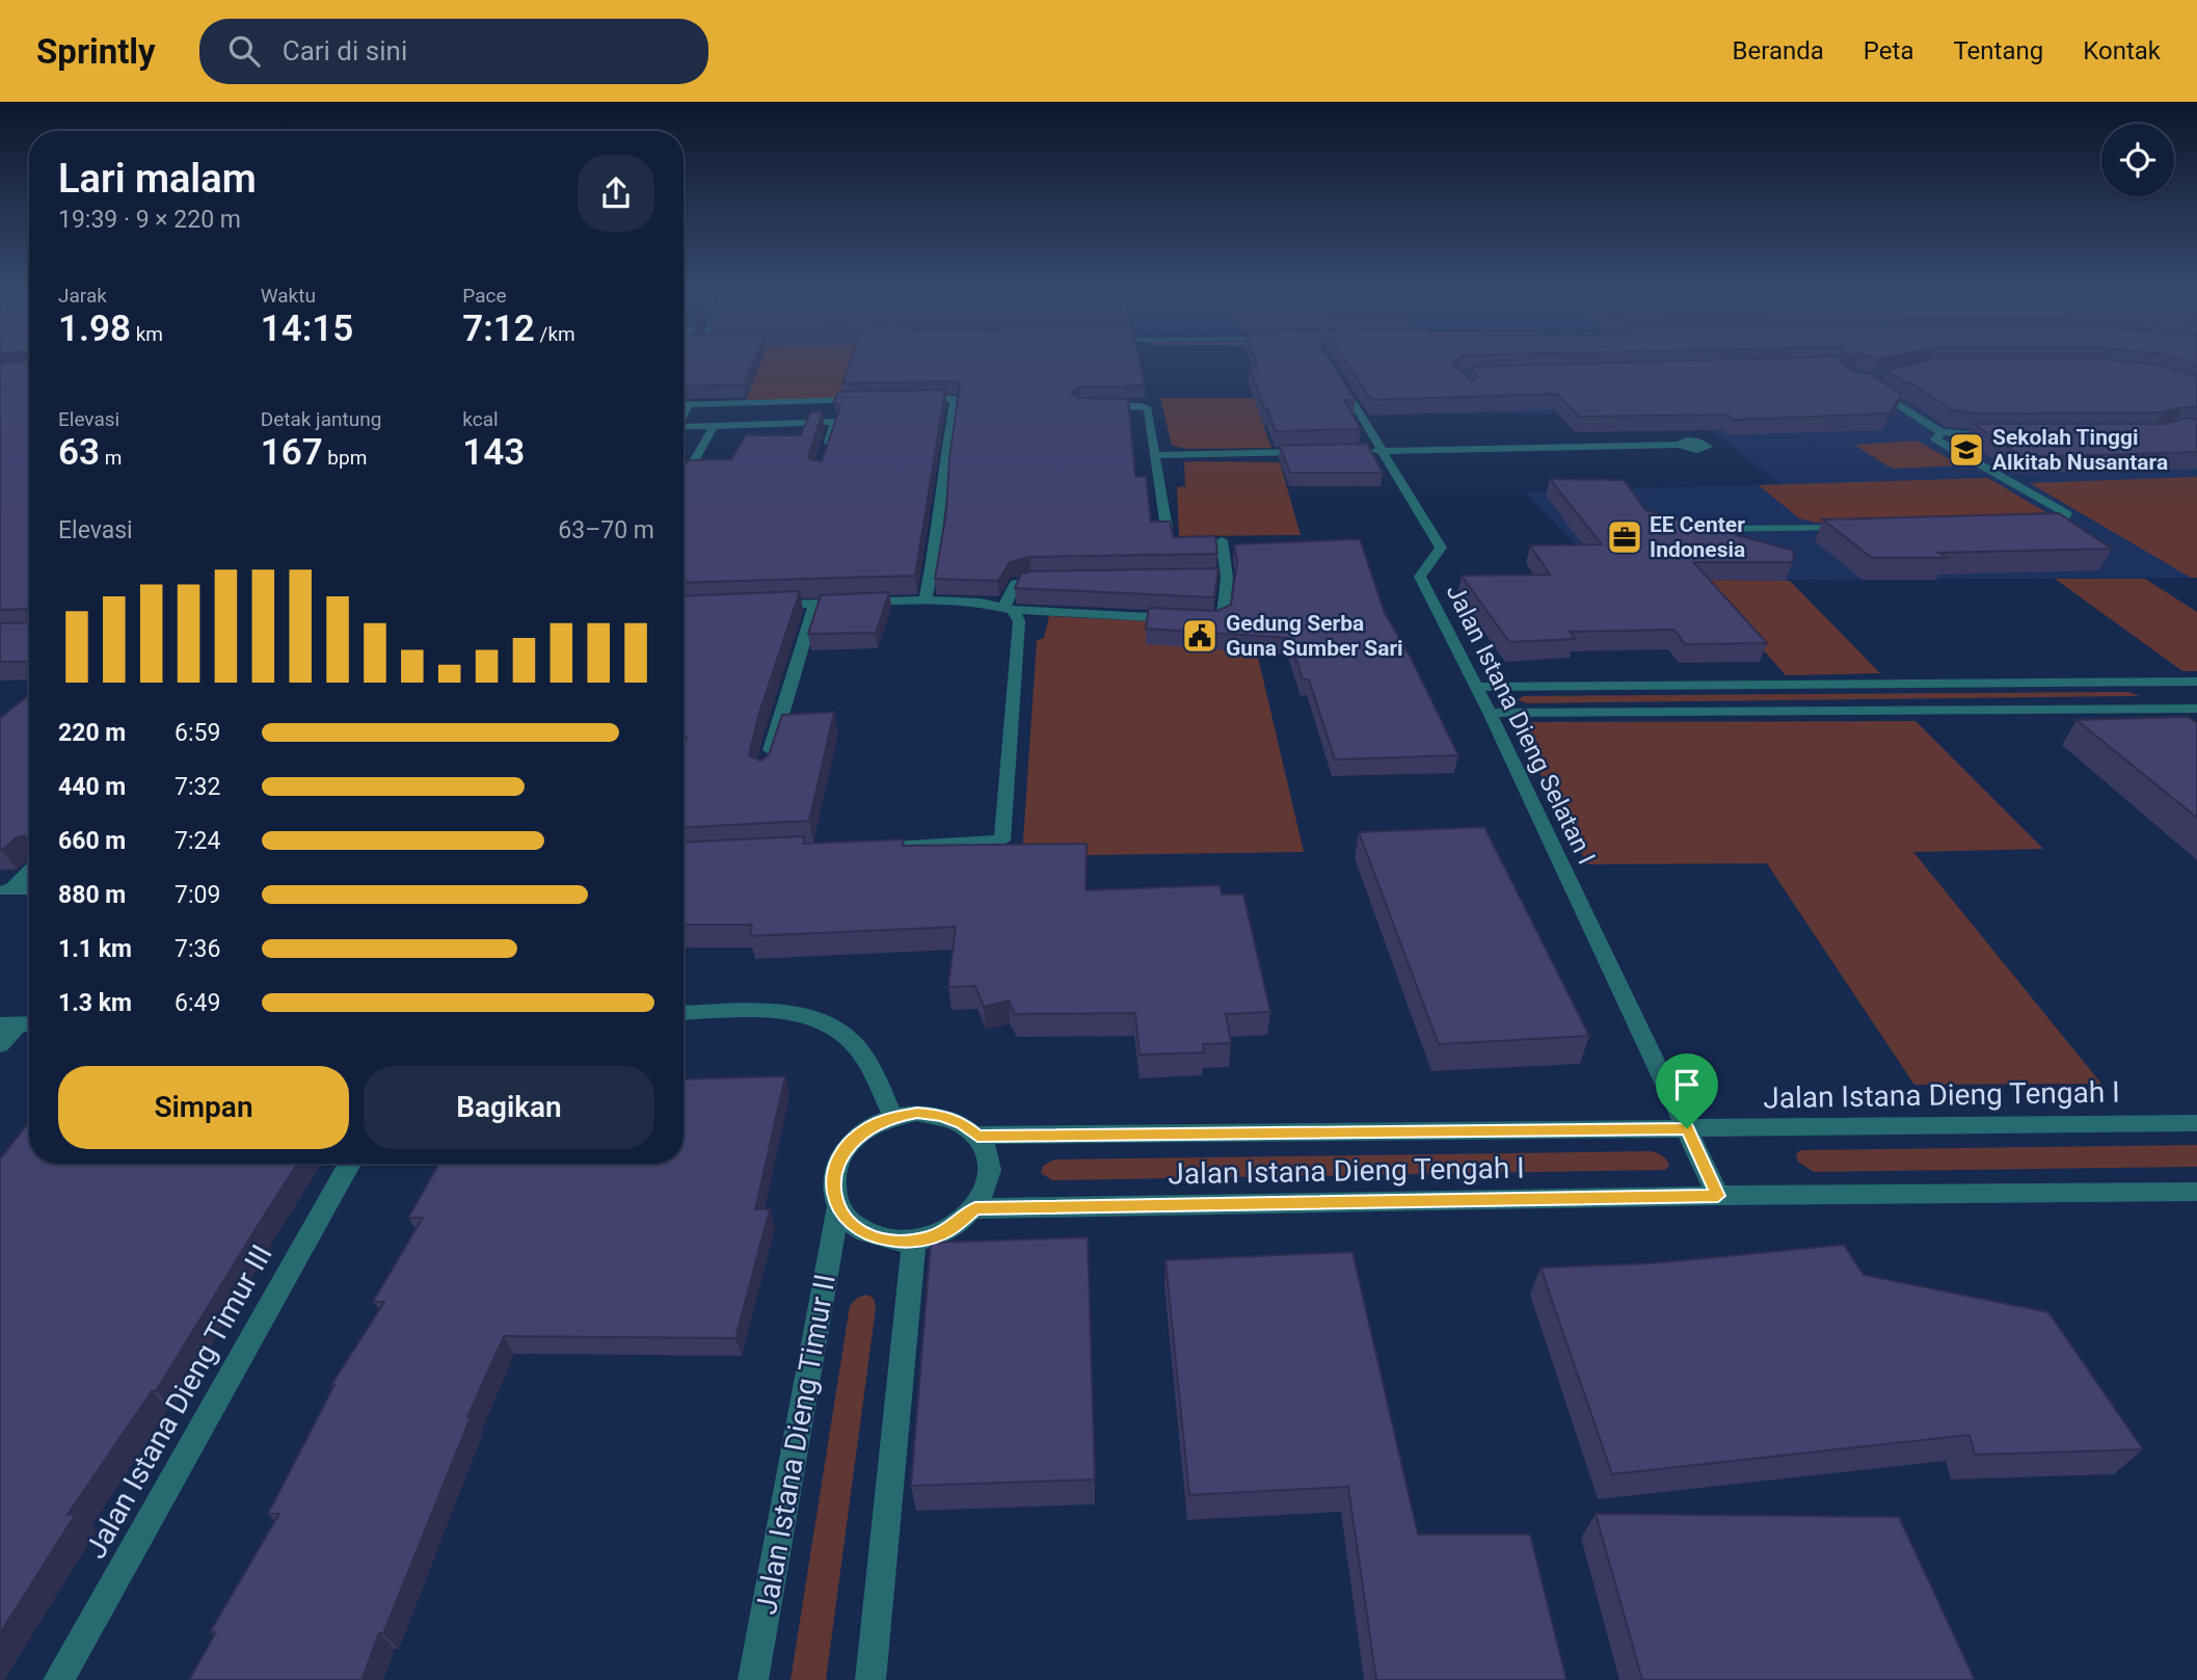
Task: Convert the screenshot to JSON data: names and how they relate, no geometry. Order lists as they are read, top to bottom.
{
  "streets": {
    "street": [
      "Jalan Istana Dieng Selatan I",
      "Jalan Istana Dieng Tengah I",
      "Jalan Istana Dieng Timur III",
      "Jalan Istana Dieng Timur II"
    ]
  },
  "crossings": [
    ["Jalan Istana Dieng Selatan I", "Jalan Istana Dieng Tengah I"],
    ["Jalan Istana Dieng Tengah I", "Jalan Istana Dieng Timur II"]
  ],
  "places": {
    "school or university": ["Sekolah Tinggi Alkitab Nusantara"],
    "office": ["EE Center Indonesia"],
    "public building": ["Gedung Serba Guna Sumber Sari"]
  },
  "page": {
    "header": "Sprintly",
    "search": "Cari di sini",
    "nav": [
      "Beranda",
      "Peta",
      "Tentang",
      "Kontak"
    ],
    "heading": ["Lari malam", "19:39 · 9 × 220 m"],
    "stats": [
      ["Jarak", "1.98 km"],
      ["Waktu", "14:15"],
      ["Pace", "7:12 /km"],
      ["Elevasi", "63 m"],
      ["Detak jantung", "167 bpm"],
      ["kcal", "143"]
    ],
    "chart": ["Elevasi", "63–70 m"],
    "list": [
      {
        "name": "220 m",
        "note": "6:59"
      },
      {
        "name": "440 m",
        "note": "7:32"
      },
      {
        "name": "660 m",
        "note": "7:24"
      },
      {
        "name": "880 m",
        "note": "7:09"
      },
      {
        "name": "1.1 km",
        "note": "7:36"
      },
      {
        "name": "1.3 km",
        "note": "6:49"
      }
    ],
    "buttons": ["Simpan", "Bagikan"]
  }
}
